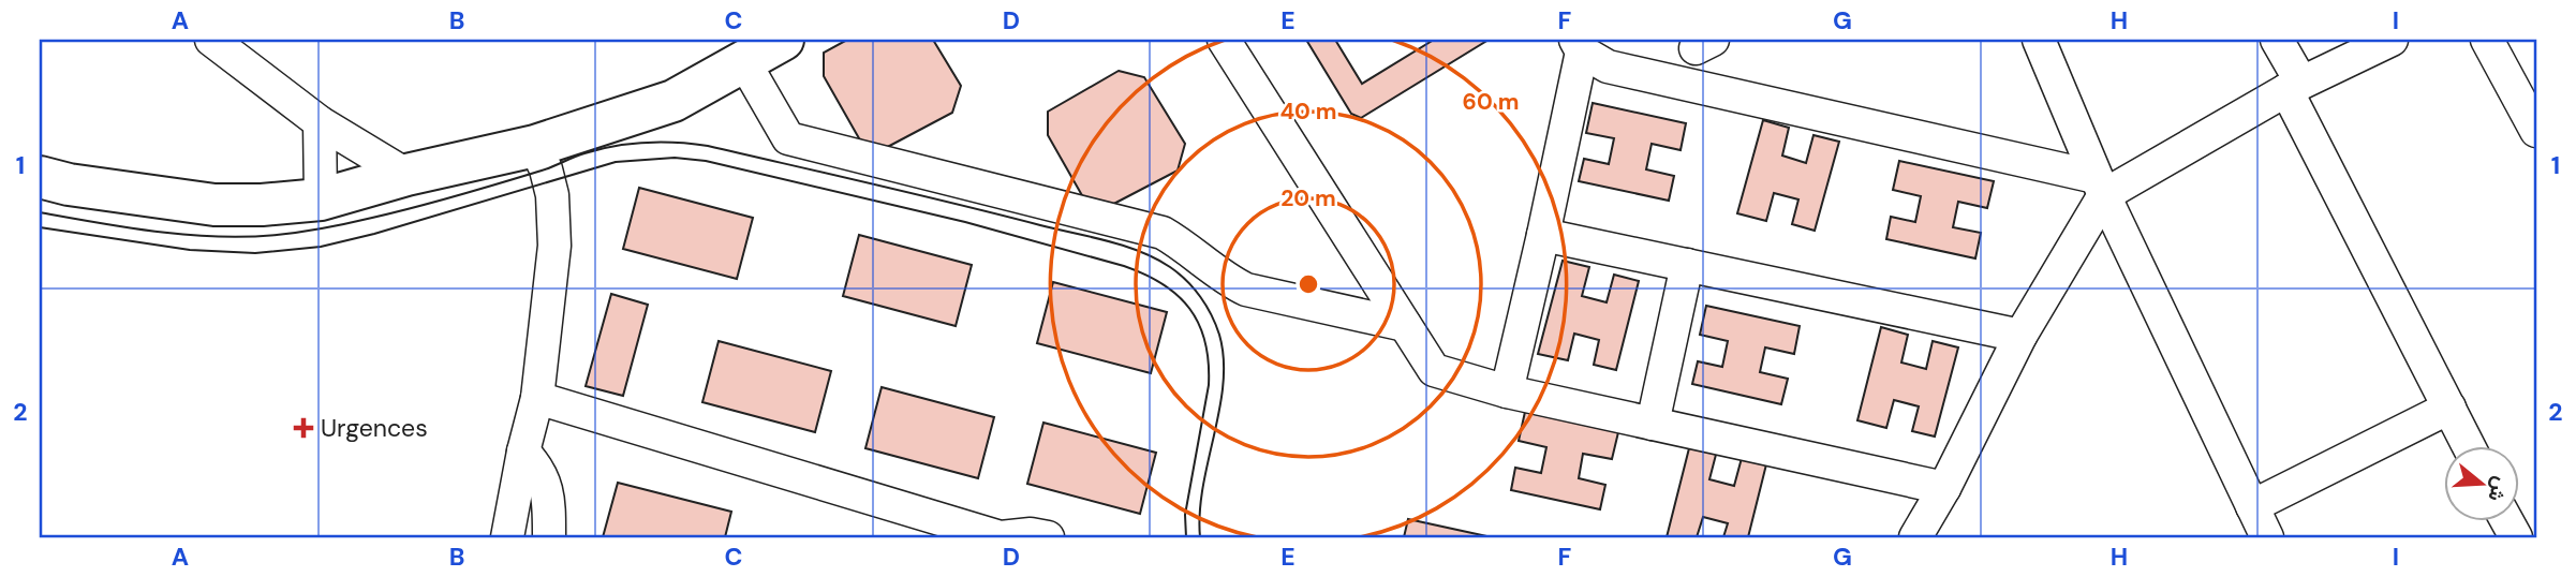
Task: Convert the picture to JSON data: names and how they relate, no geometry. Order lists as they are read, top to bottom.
{
  "places": {
    "health": ["Urgences"]
  },
  "north": "right",
  "grid": {
    "columns": [
      "A",
      "B",
      "C",
      "D",
      "E",
      "F",
      "G",
      "H",
      "I"
    ],
    "rows": ["1", "2"]
  },
  "rings": ["60 m", "40 m", "20 m"]
}
